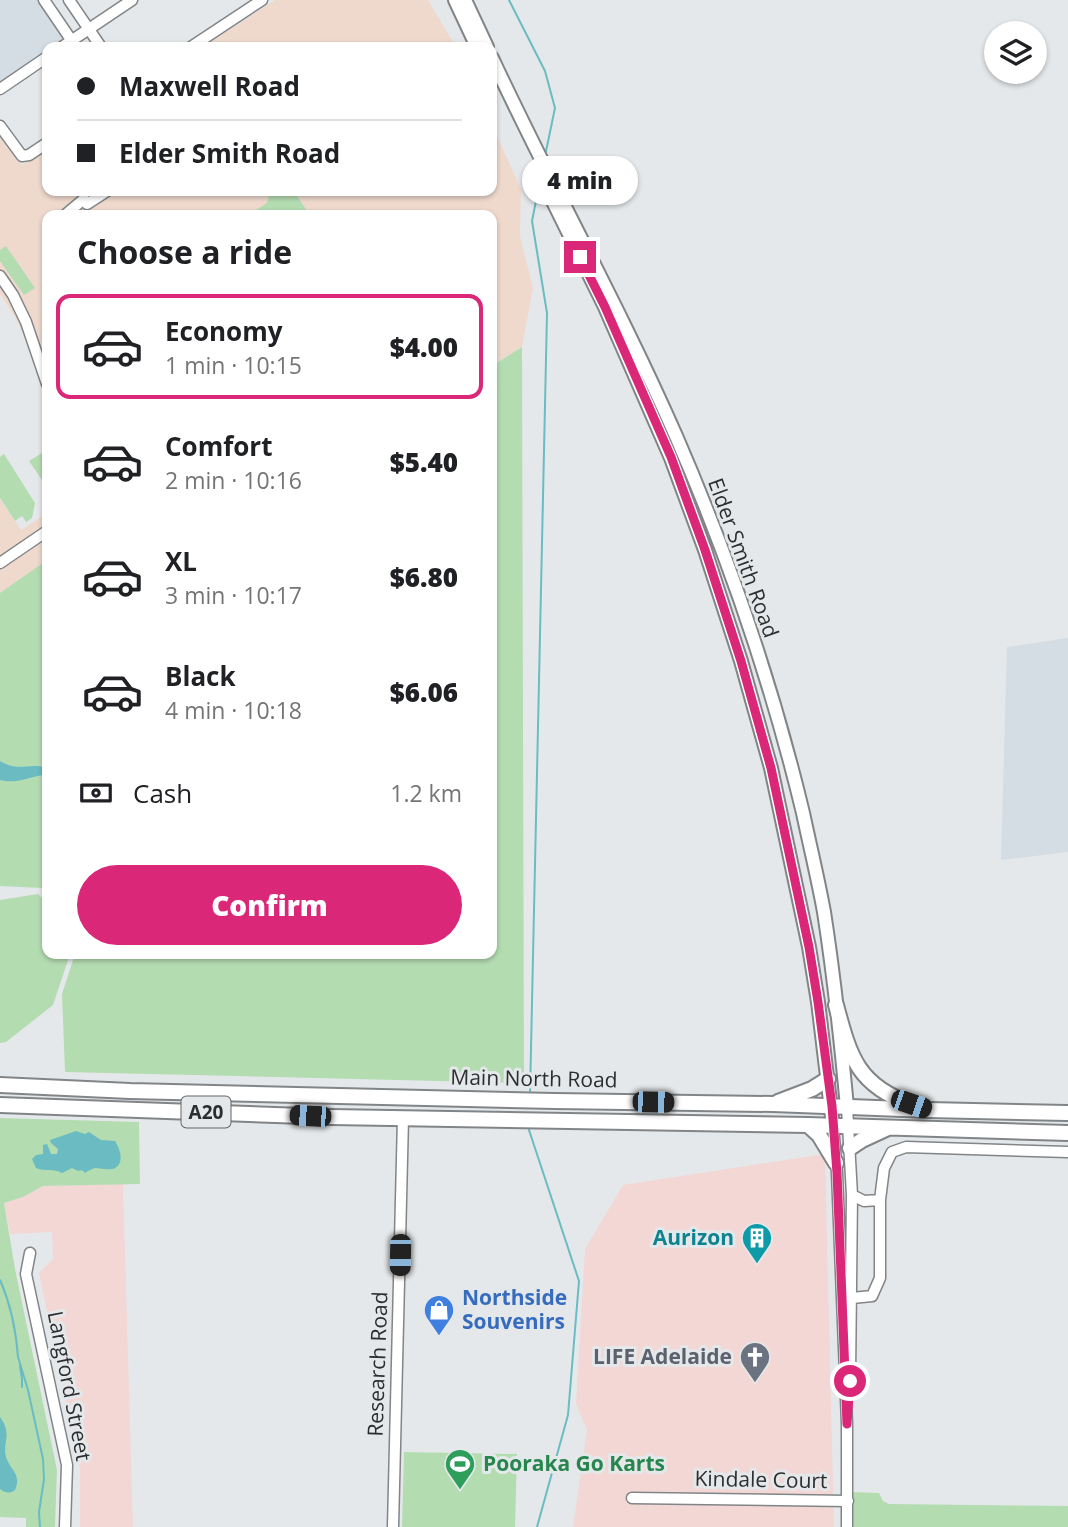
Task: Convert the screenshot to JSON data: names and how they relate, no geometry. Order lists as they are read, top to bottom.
{
  "streets": {
    "highway": ["Main North Road", "A20"],
    "main road": ["Elder Smith Road"],
    "street": ["Research Road", "Langford Street", "Kindale Court"]
  },
  "crossings": [
    ["Elder Smith Road", "Main North Road"],
    ["Main North Road", "Research Road"]
  ],
  "places": {
    "building": ["Aurizon"],
    "shop": ["Northside Souvenirs"],
    "church": ["LIFE Adelaide"],
    "sports": ["Pooraka Go Karts"]
  },
  "page": {
    "banner": ["Maxwell Road", "Elder Smith Road"],
    "bubble": "4 min",
    "heading": "Choose a ride",
    "list": [
      {
        "name": "Economy",
        "note": "1 min · 10:15",
        "value": "$4.00"
      },
      {
        "name": "Comfort",
        "note": "2 min · 10:16",
        "value": "$5.40"
      },
      {
        "name": "XL",
        "note": "3 min · 10:17",
        "value": "$6.80"
      },
      {
        "name": "Black",
        "note": "4 min · 10:18",
        "value": "$6.06"
      }
    ],
    "pay": ["Cash", "1.2 km"],
    "buttons": "Confirm"
  }
}
